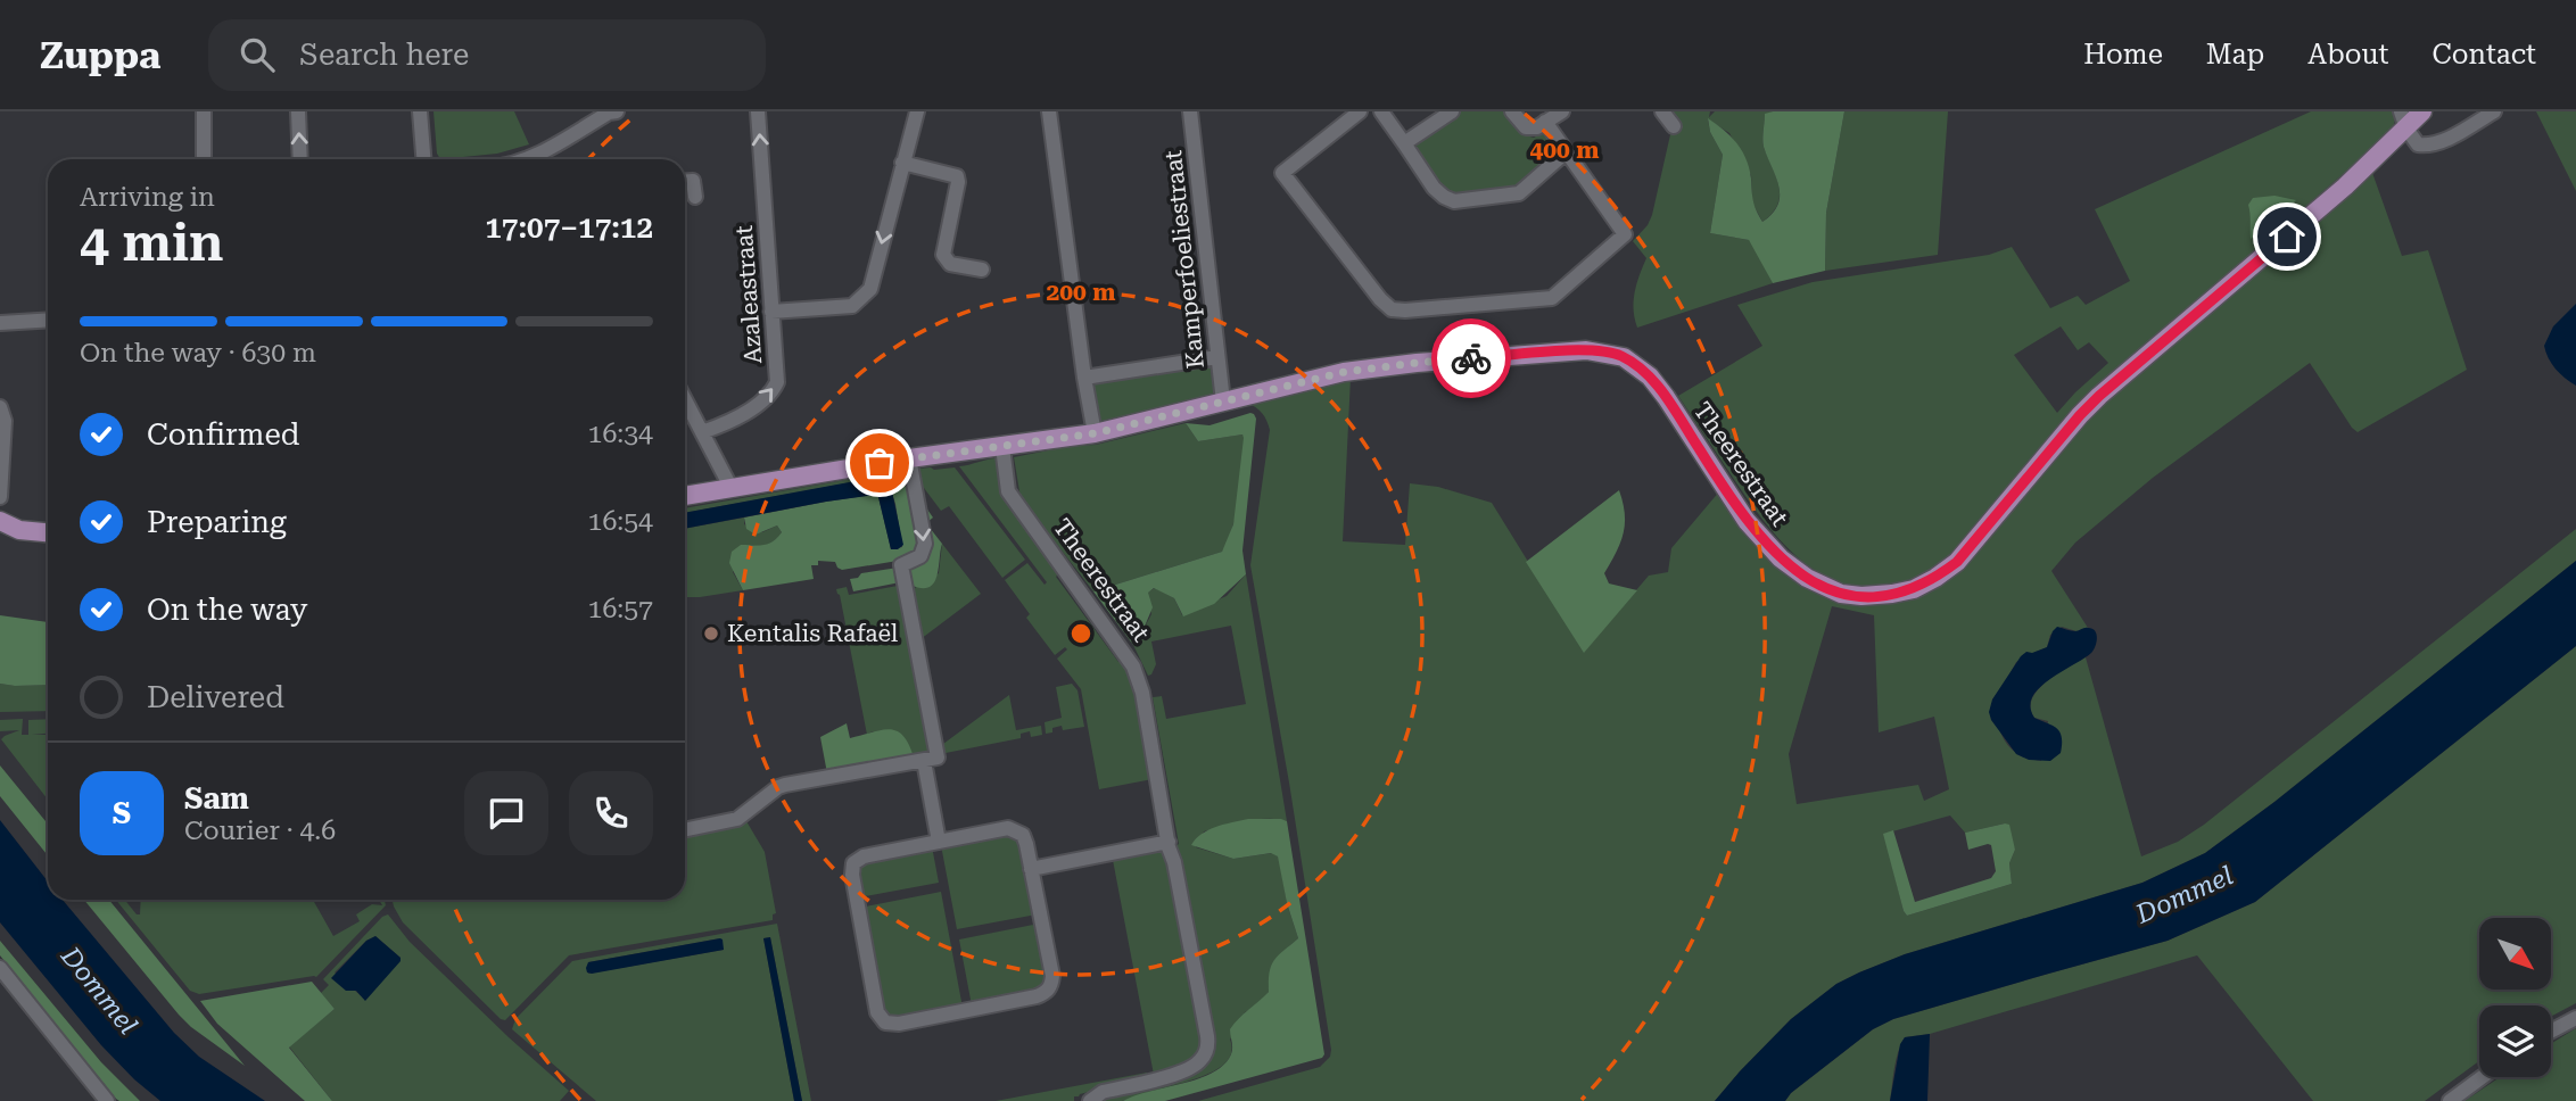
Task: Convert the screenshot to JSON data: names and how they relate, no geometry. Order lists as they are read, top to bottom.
{
  "streets": {
    "main road": ["Theerestraat"],
    "street": ["Kamperfoeliestraat", "Azaleastraat"]
  },
  "crossings": [
    ["Kamperfoeliestraat", "Theerestraat"]
  ],
  "one_way": ["Azaleastraat"],
  "water": ["Dommel"],
  "places": ["Kentalis Rafaël"],
  "north": "bottom right",
  "page": {
    "header": "Zuppa",
    "search": "Search here",
    "nav": [
      "Home",
      "Map",
      "About",
      "Contact"
    ],
    "heading": ["4 min", "Arriving in", "17:07–17:12"],
    "panel": ["Sam", "Courier · 4.6"],
    "bar": "On the way · 630 m",
    "list": [
      ["Confirmed", "16:34"],
      ["Preparing", "16:54"],
      ["On the way", "16:57"],
      "Delivered"
    ],
    "round": "S"
  },
  "rings": ["400 m", "200 m"]
}
